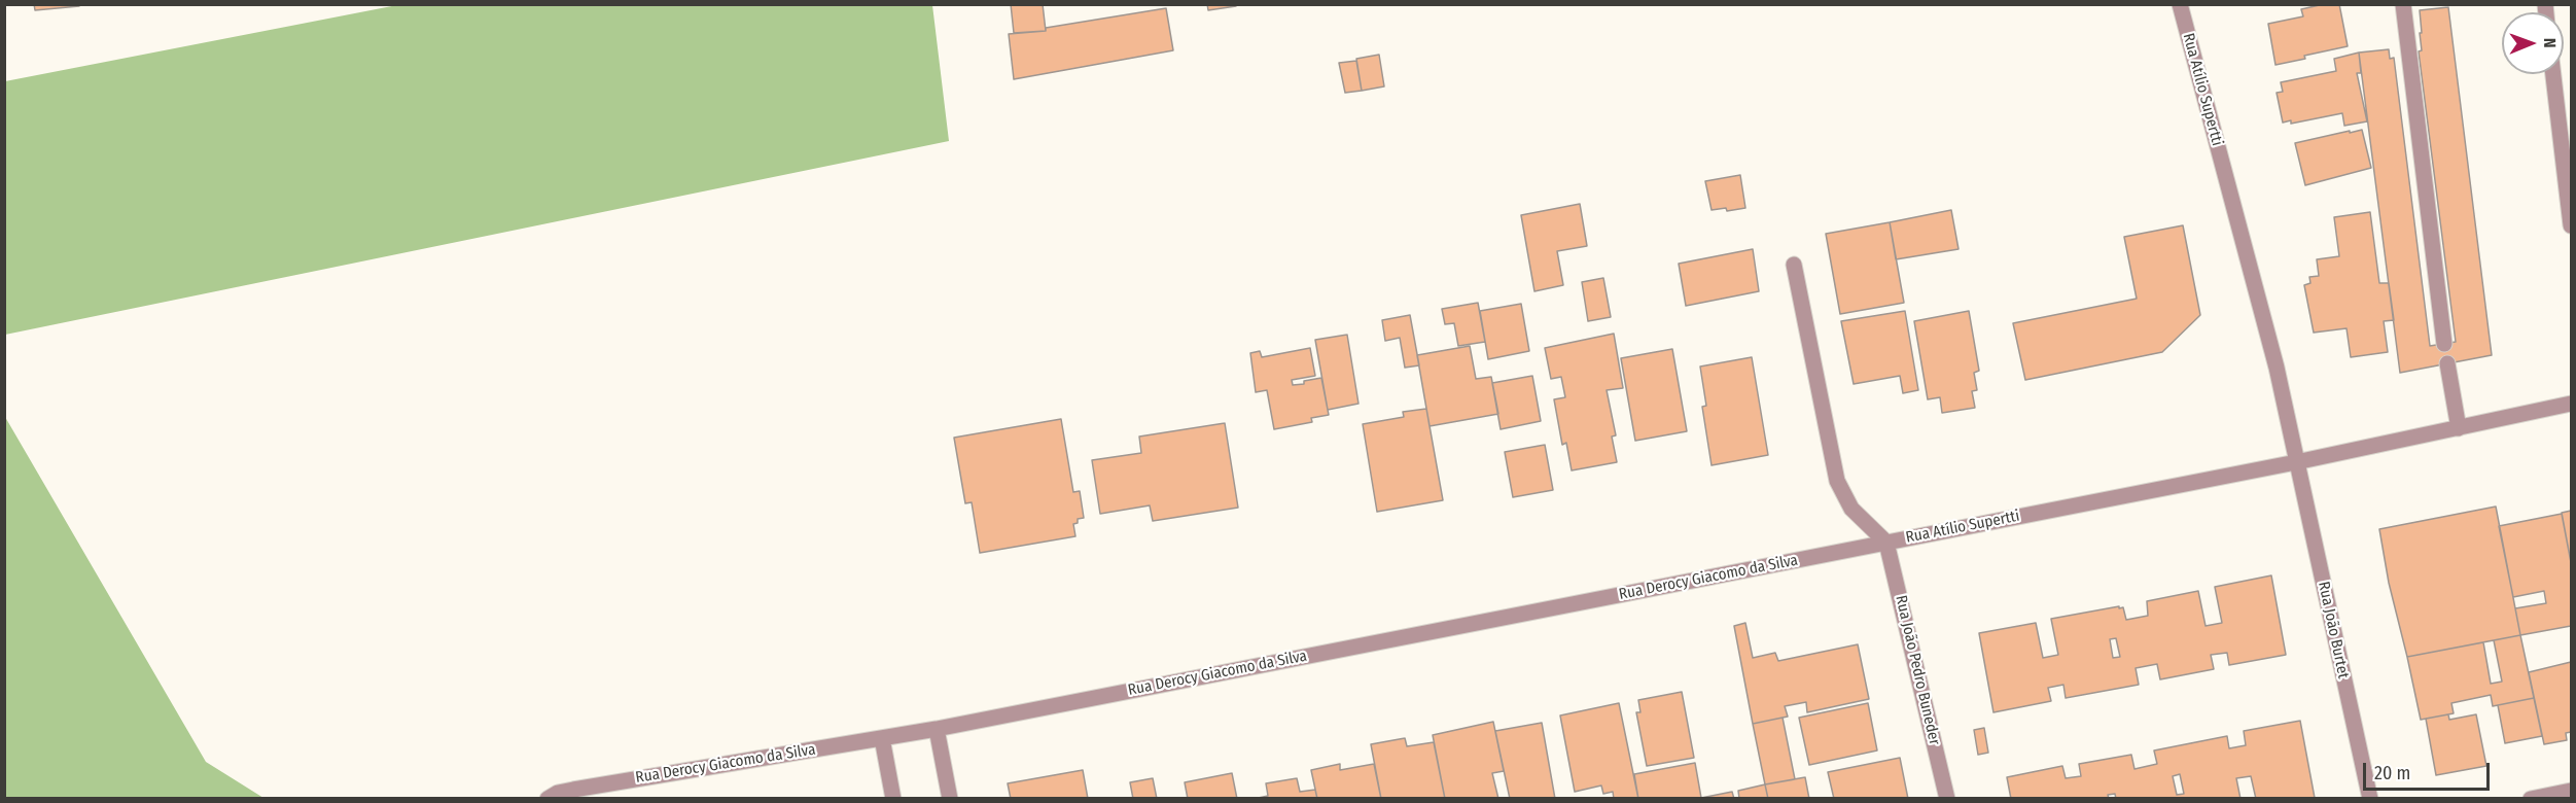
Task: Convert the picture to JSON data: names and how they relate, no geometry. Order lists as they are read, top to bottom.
{
  "streets": {
    "street": [
      "Rua Atílio Supertti",
      "Rua Derocy Giacomo da Silva",
      "Rua João Burtet",
      "Rua João Pedro Buneder"
    ]
  },
  "crossings": [
    ["Rua Atílio Supertti", "Rua Derocy Giacomo da Silva"],
    ["Rua Atílio Supertti", "Rua João Burtet"],
    ["Rua Atílio Supertti", "Rua João Pedro Buneder"],
    ["Rua Derocy Giacomo da Silva", "Rua João Pedro Buneder"]
  ],
  "scale_bar": "20 m",
  "north": "right"
}
